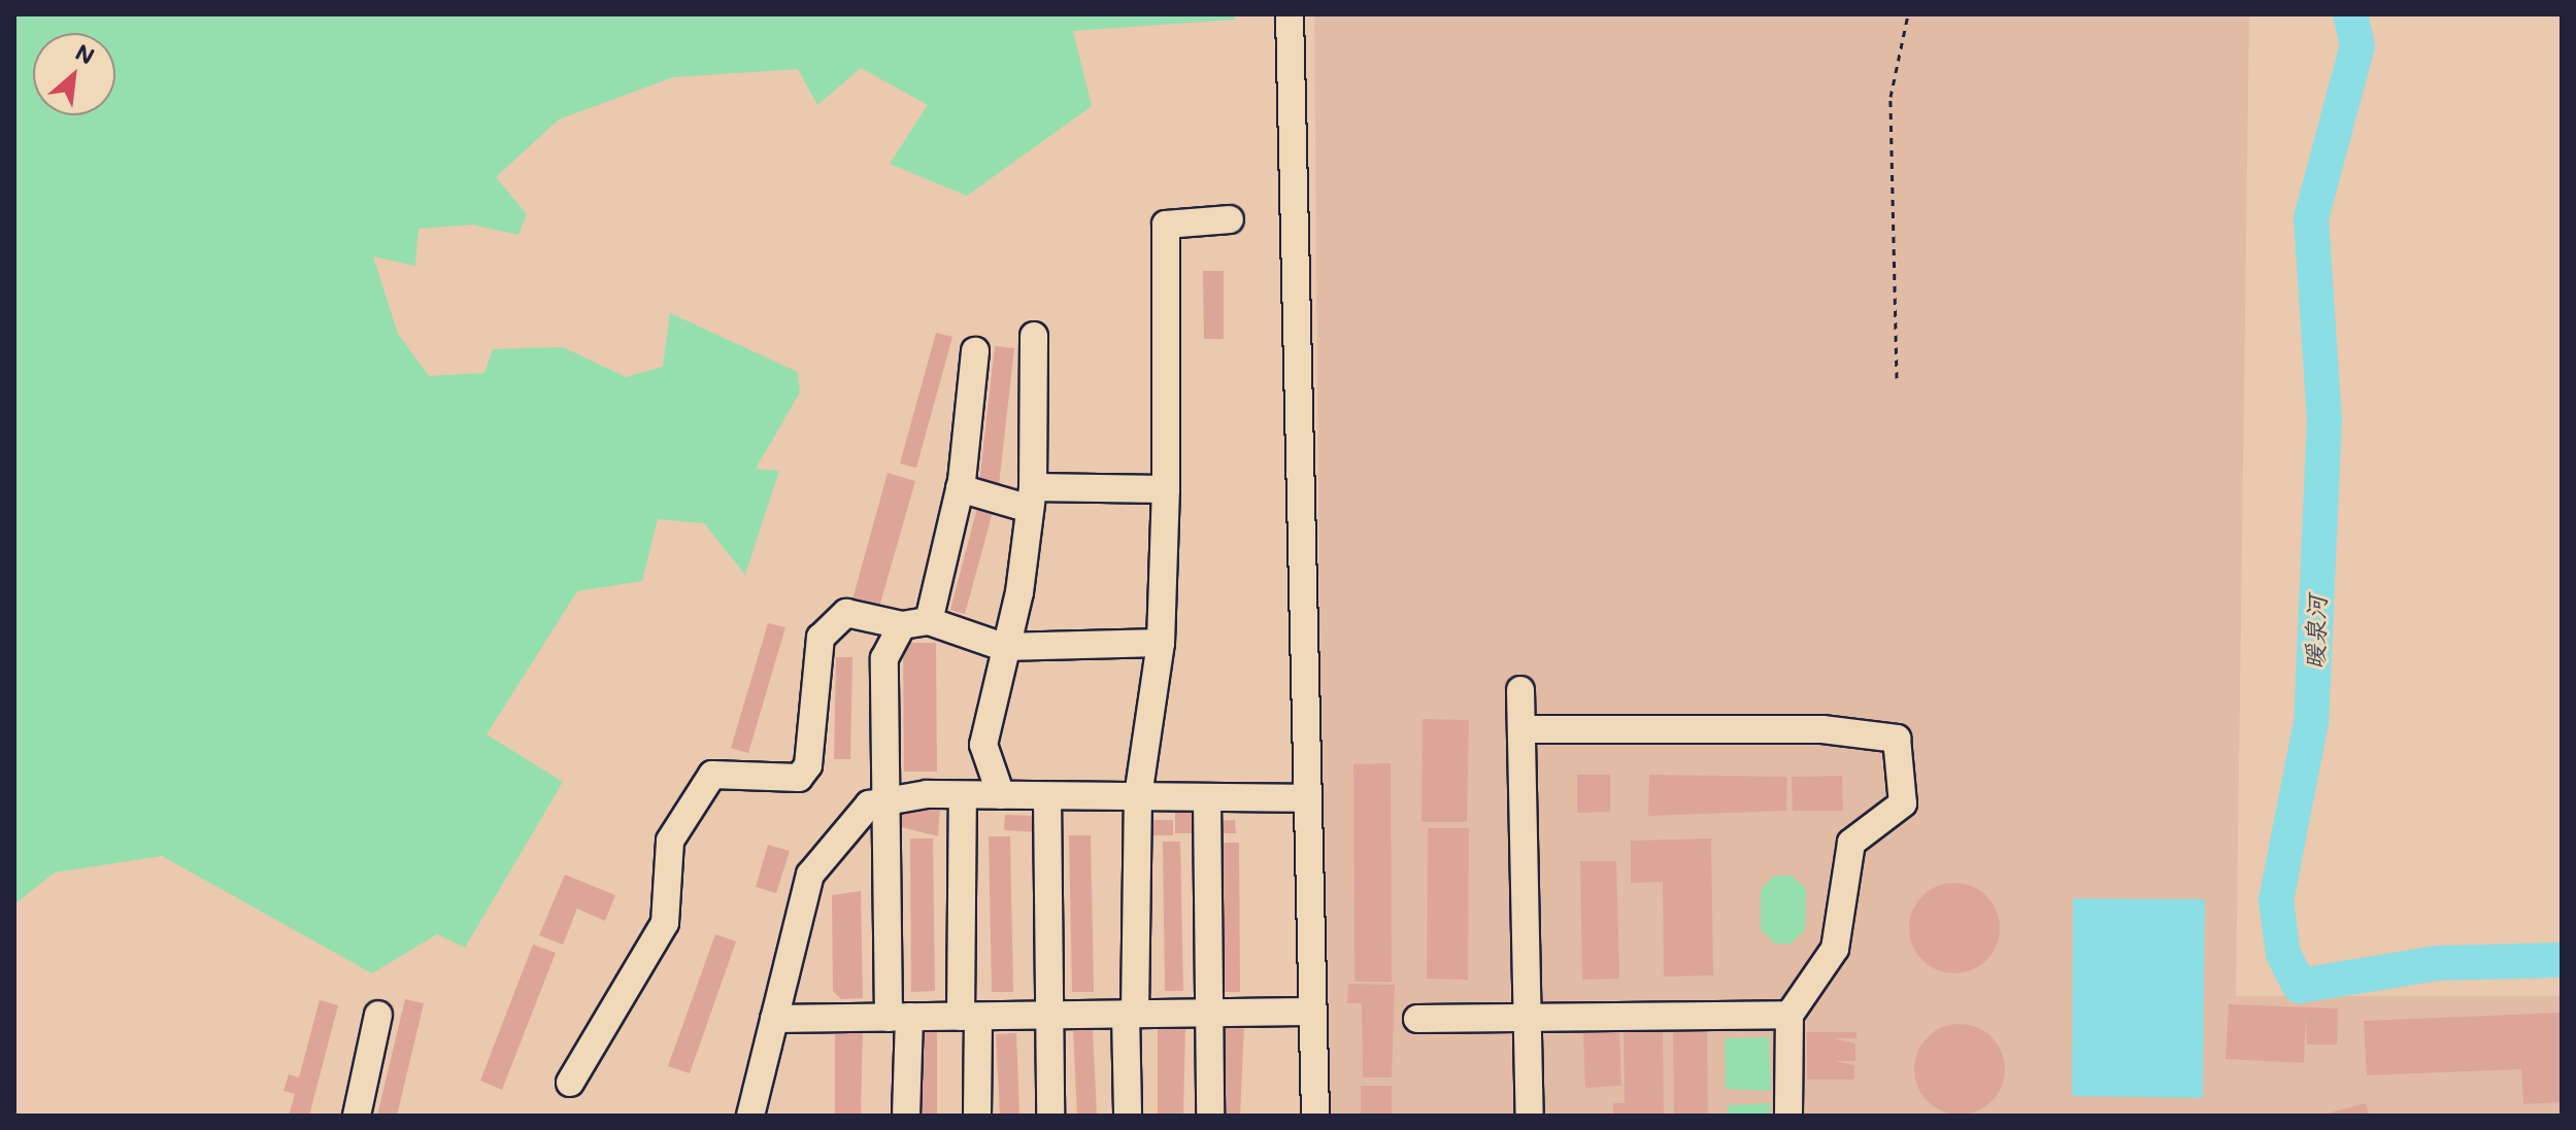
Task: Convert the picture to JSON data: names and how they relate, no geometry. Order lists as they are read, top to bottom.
{
  "water": ["暖泉河"],
  "north": "top right"
}
